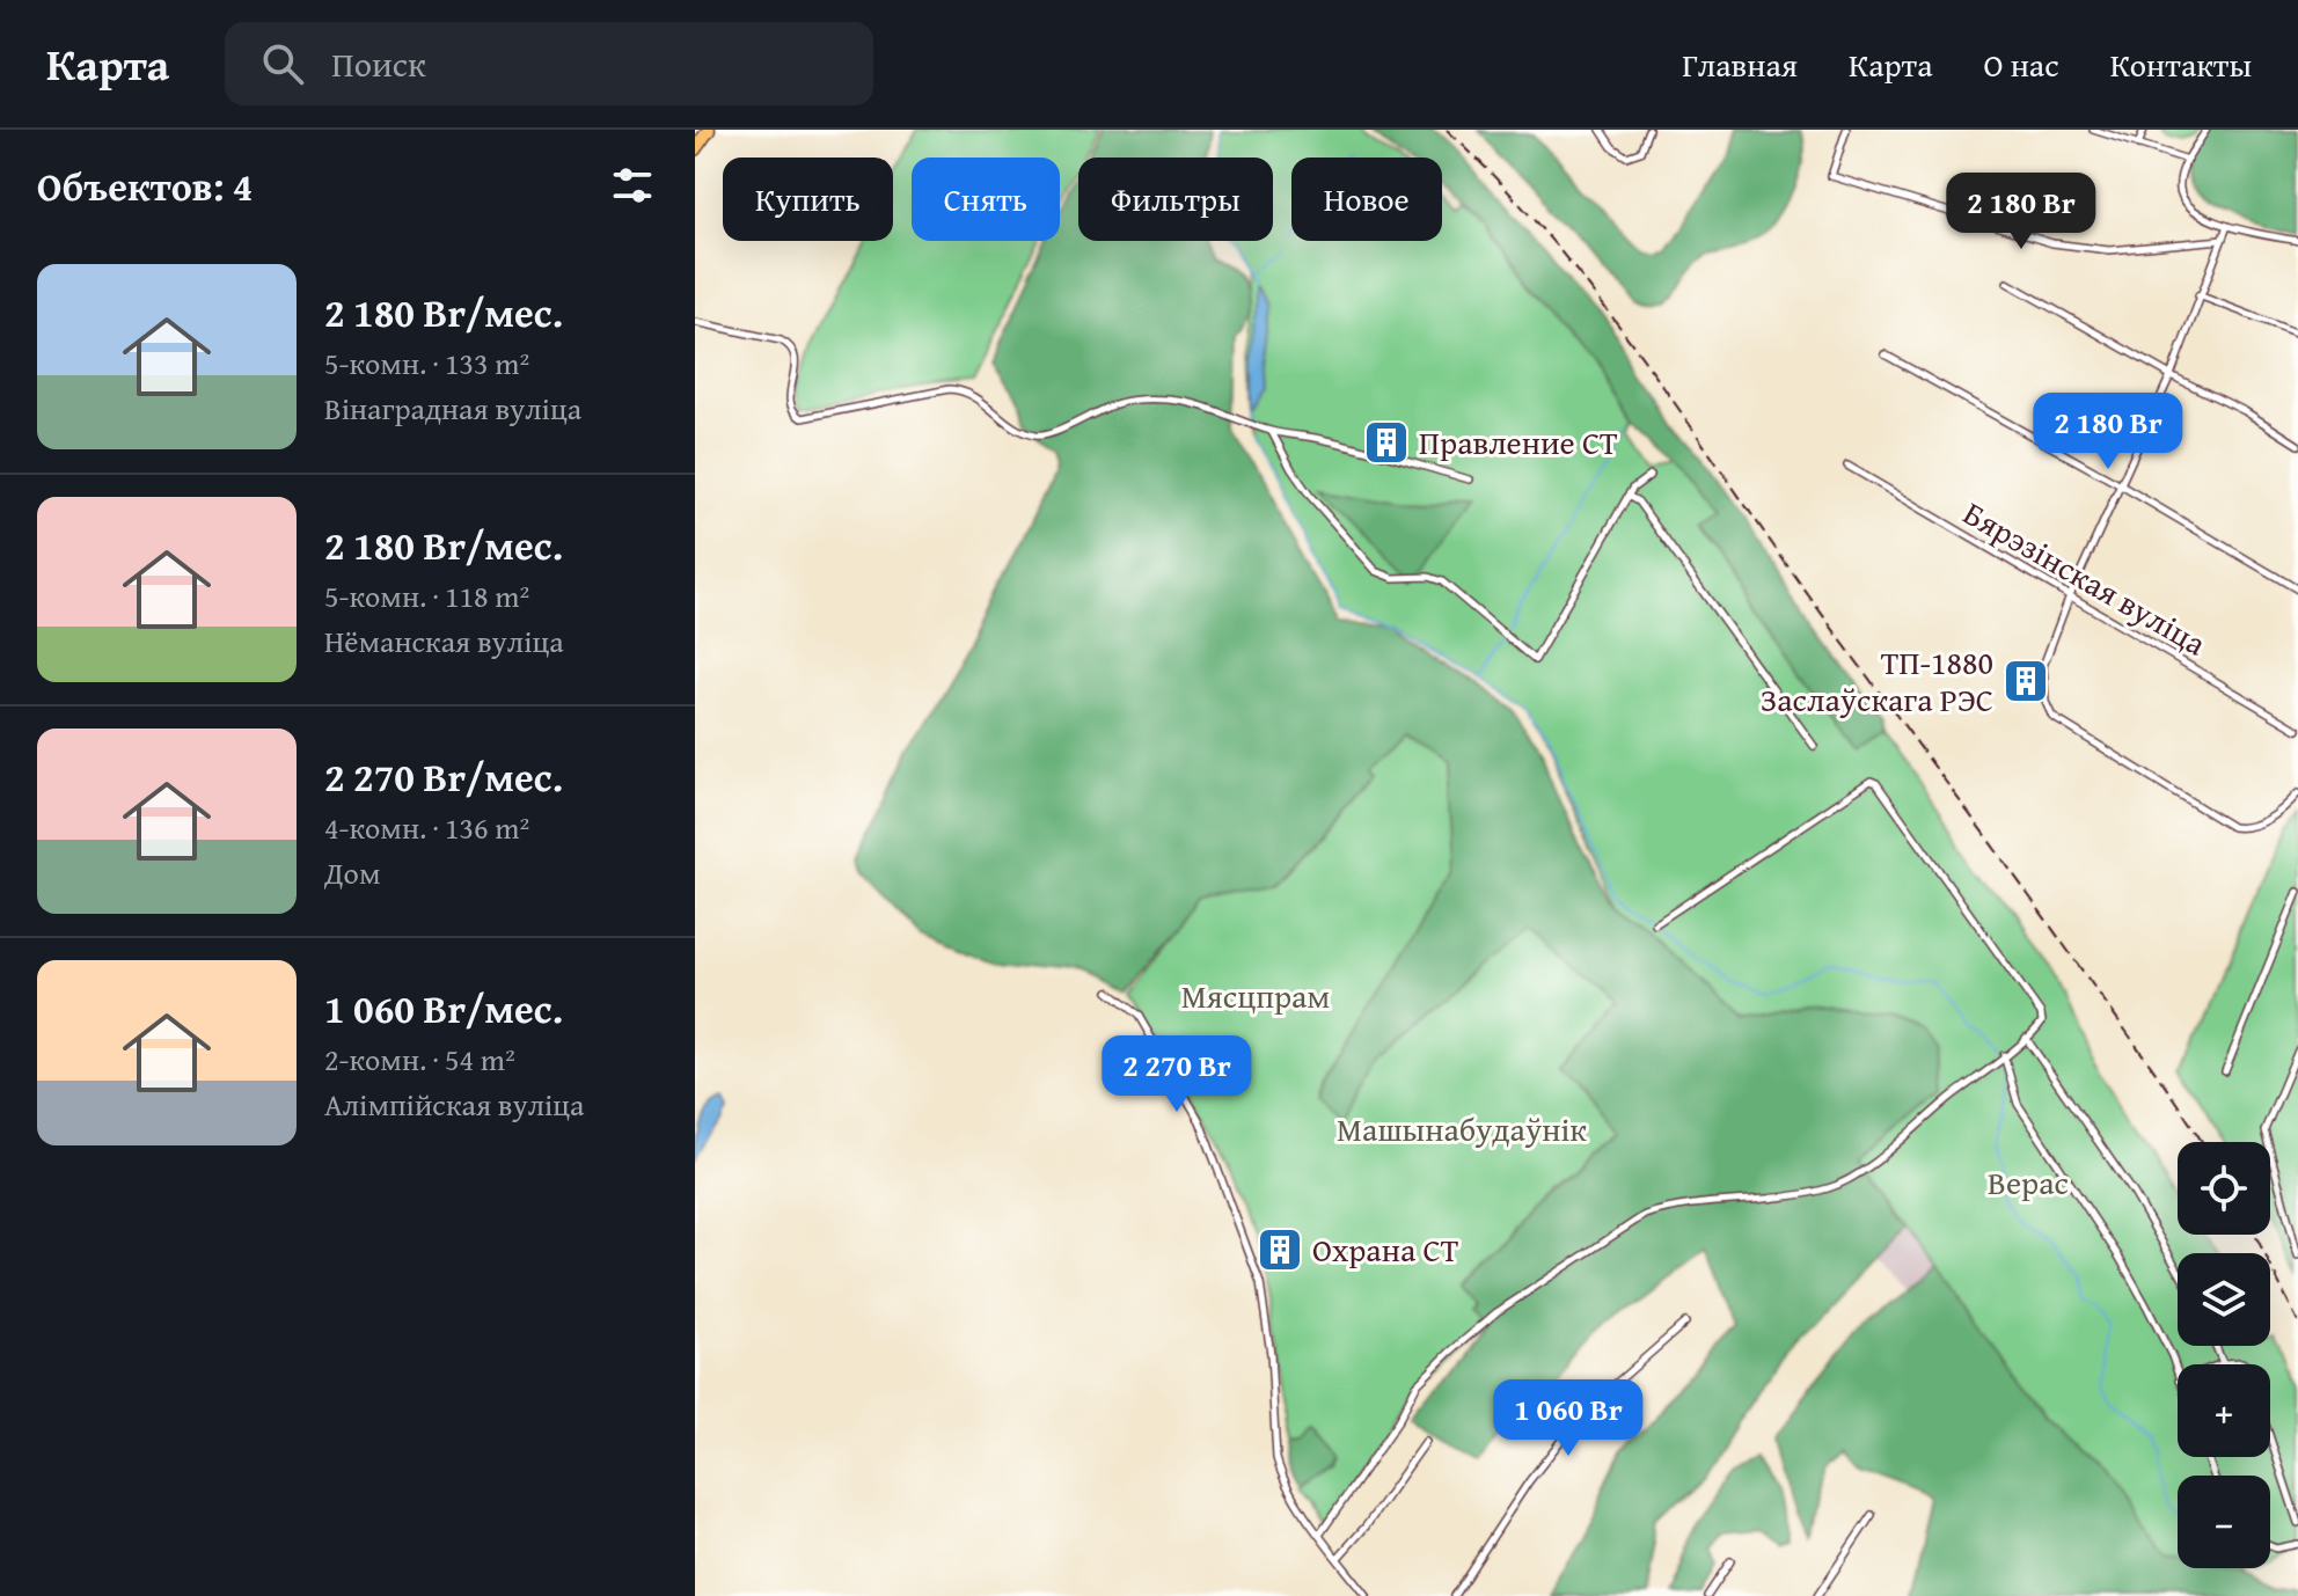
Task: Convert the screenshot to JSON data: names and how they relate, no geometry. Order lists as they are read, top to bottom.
{
  "streets": {
    "street": ["Бярэзінская вуліца"]
  },
  "parks": ["Мясцпрам", "Машынабудаўнік", "Верас"],
  "places": {
    "building": ["Правление СТ", "ТП-1880 Заслаўскага РЭС", "Охрана СТ"]
  },
  "page": {
    "header": "Карта",
    "search": "Поиск",
    "nav": [
      "Главная",
      "Карта",
      "О нас",
      "Контакты"
    ],
    "heading": "Объектов: 4",
    "chip": [
      "Купить",
      "Снять",
      "Фильтры",
      "Новое"
    ],
    "price": [
      "2 180 Br",
      "2 180 Br",
      "2 270 Br",
      "1 060 Br"
    ],
    "list": [
      {
        "name": "2 180 Br/мес.",
        "note": "5-комн. · 133 m² · Вінаградная вуліца"
      },
      {
        "name": "2 180 Br/мес.",
        "note": "5-комн. · 118 m² · Нёманская вуліца"
      },
      {
        "name": "2 270 Br/мес.",
        "note": "4-комн. · 136 m² · Дом"
      },
      {
        "name": "1 060 Br/мес.",
        "note": "2-комн. · 54 m² · Алімпійская вуліца"
      }
    ],
    "map_buttons": ["+", "−"]
  }
}
